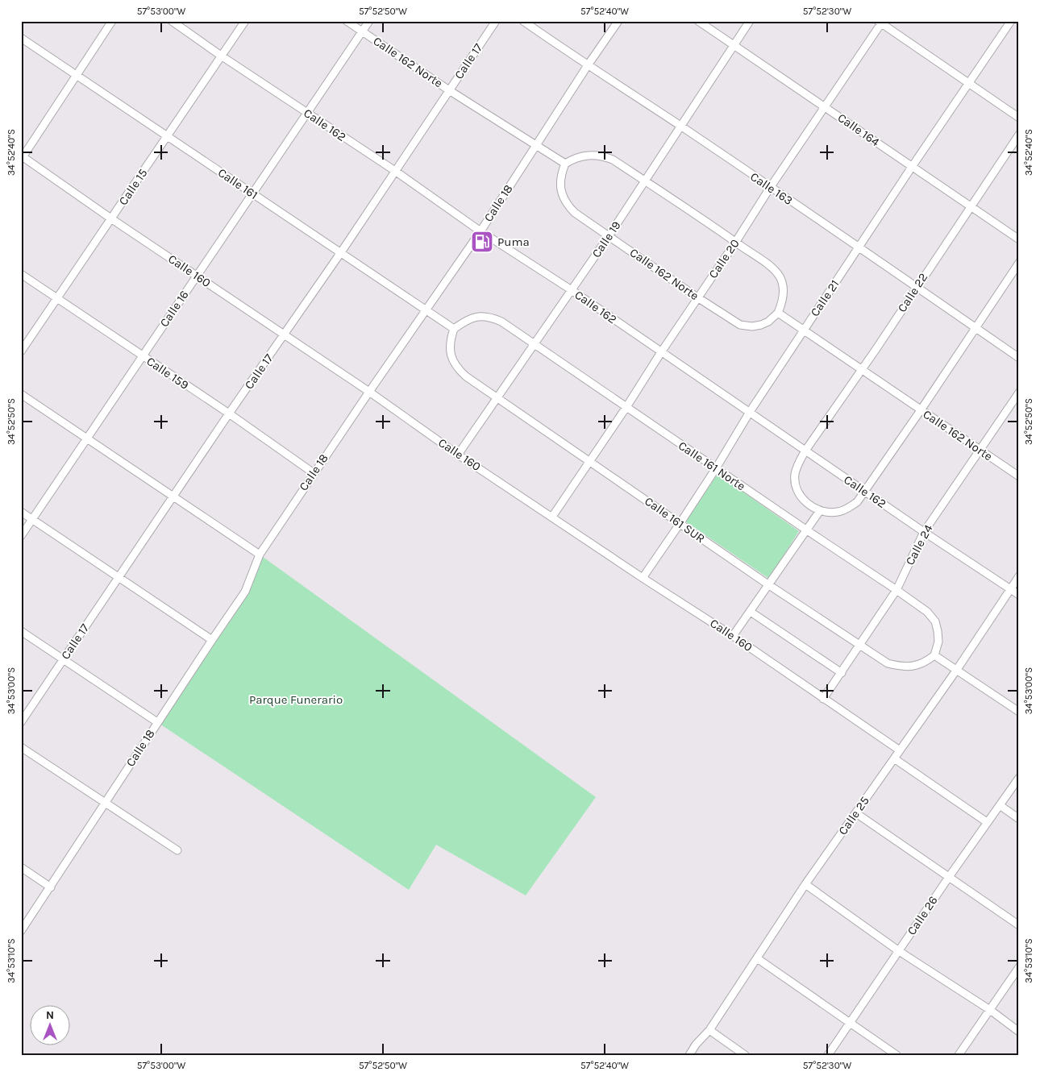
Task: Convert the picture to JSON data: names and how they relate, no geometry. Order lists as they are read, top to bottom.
{
  "streets": {
    "street": [
      "Calle 17",
      "Calle 162 Norte",
      "Calle 162",
      "Calle 164",
      "Calle 161",
      "Calle 15",
      "Calle 163",
      "Calle 18",
      "Calle 19",
      "Calle 20",
      "Calle 160",
      "Calle 22",
      "Calle 21",
      "Calle 16",
      "Calle 159",
      "Calle 161 Norte",
      "Calle 161 SUR",
      "Calle 24",
      "Calle 25",
      "Calle 26"
    ]
  },
  "crossings": [
    ["Calle 17", "Calle 162 Norte"],
    ["Calle 17", "Calle 162"],
    ["Calle 17", "Calle 161"],
    ["Calle 17", "Calle 160"],
    ["Calle 17", "Calle 159"],
    ["Calle 162 Norte", "Calle 18"],
    ["Calle 162 Norte", "Calle 19"],
    ["Calle 162 Norte", "Calle 20"],
    ["Calle 162 Norte", "Calle 22"],
    ["Calle 162 Norte", "Calle 21"],
    ["Calle 162 Norte", "Calle 16"],
    ["Calle 162 Norte", "Calle 24"],
    ["Calle 162", "Calle 15"],
    ["Calle 162", "Calle 18"],
    ["Calle 162", "Calle 19"],
    ["Calle 162", "Calle 20"],
    ["Calle 162", "Calle 22"],
    ["Calle 162", "Calle 21"],
    ["Calle 162", "Calle 16"],
    ["Calle 162", "Calle 24"],
    ["Calle 162", "Calle 25"],
    ["Calle 164", "Calle 19"],
    ["Calle 164", "Calle 20"],
    ["Calle 164", "Calle 22"],
    ["Calle 164", "Calle 21"],
    ["Calle 161", "Calle 15"],
    ["Calle 161", "Calle 18"],
    ["Calle 161", "Calle 19"],
    ["Calle 161", "Calle 16"],
    ["Calle 161", "Calle 161 Norte"],
    ["Calle 161", "Calle 161 SUR"],
    ["Calle 15", "Calle 160"],
    ["Calle 15", "Calle 159"],
    ["Calle 163", "Calle 18"],
    ["Calle 163", "Calle 19"],
    ["Calle 163", "Calle 20"],
    ["Calle 163", "Calle 22"],
    ["Calle 163", "Calle 21"],
    ["Calle 18", "Calle 160"],
    ["Calle 18", "Calle 159"],
    ["Calle 19", "Calle 160"],
    ["Calle 19", "Calle 161 Norte"],
    ["Calle 19", "Calle 161 SUR"],
    ["Calle 20", "Calle 160"],
    ["Calle 20", "Calle 161 Norte"],
    ["Calle 20", "Calle 161 SUR"],
    ["Calle 160", "Calle 21"],
    ["Calle 160", "Calle 16"],
    ["Calle 160", "Calle 24"],
    ["Calle 160", "Calle 25"],
    ["Calle 21", "Calle 161 Norte"],
    ["Calle 21", "Calle 161 SUR"],
    ["Calle 16", "Calle 159"],
    ["Calle 161 Norte", "Calle 161 SUR"],
    ["Calle 161 Norte", "Calle 24"],
    ["Calle 161 SUR", "Calle 24"]
  ],
  "parks": ["Parque Funerario"],
  "places": {
    "fuel station": ["Puma"]
  },
  "north": "top",
  "coordinates": [
    "57°53'00\"W",
    "57°52'50\"W",
    "57°52'40\"W",
    "57°52'30\"W",
    "34°52'40\"S",
    "34°52'50\"S",
    "34°53'00\"S",
    "34°53'10\"S"
  ]
}
